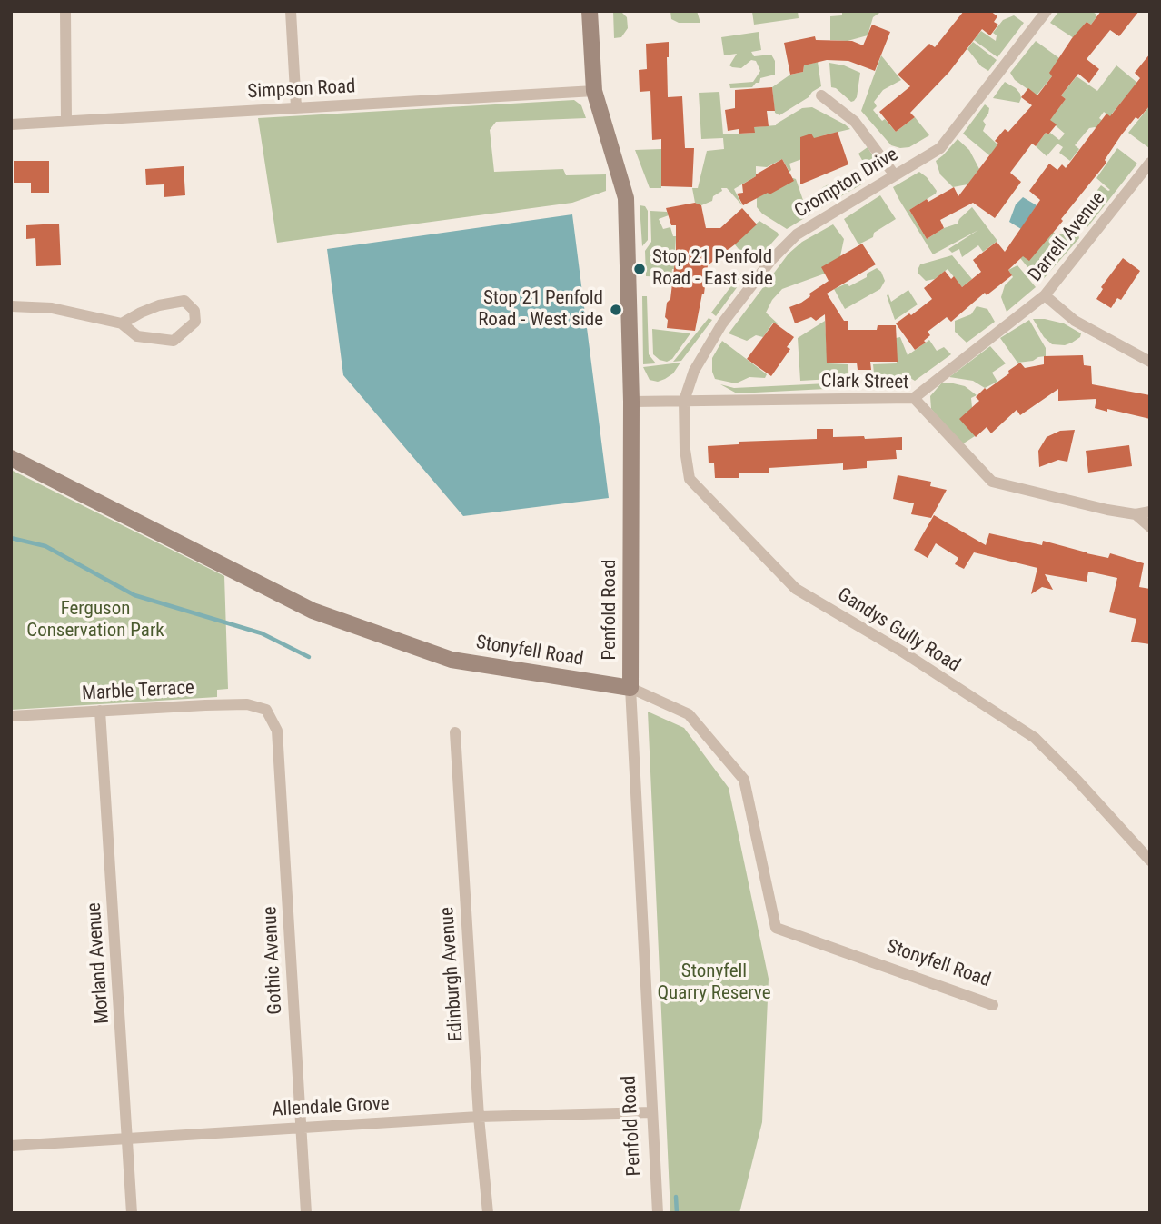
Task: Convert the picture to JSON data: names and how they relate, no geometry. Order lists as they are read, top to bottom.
{
  "streets": {
    "street": [
      "Simpson Road",
      "Crompton Drive",
      "Darrell Avenue",
      "Clark Street",
      "Penfold Road",
      "Gandys Gully Road",
      "Stonyfell Road",
      "Marble Terrace",
      "Gothic Avenue",
      "Morland Avenue",
      "Edinburgh Avenue",
      "Allendale Grove"
    ]
  },
  "crossings": [
    ["Simpson Road", "Penfold Road"],
    ["Crompton Drive", "Clark Street"],
    ["Crompton Drive", "Gandys Gully Road"],
    ["Darrell Avenue", "Clark Street"],
    ["Clark Street", "Penfold Road"],
    ["Clark Street", "Gandys Gully Road"],
    ["Penfold Road", "Stonyfell Road"],
    ["Penfold Road", "Allendale Grove"],
    ["Marble Terrace", "Gothic Avenue"],
    ["Marble Terrace", "Morland Avenue"],
    ["Gothic Avenue", "Allendale Grove"],
    ["Morland Avenue", "Allendale Grove"],
    ["Edinburgh Avenue", "Allendale Grove"]
  ],
  "parks": ["Ferguson Conservation Park", "Stonyfell Quarry Reserve"],
  "places": ["Stop 21 Penfold Road - East side", "Stop 21 Penfold Road - West side"]
}
